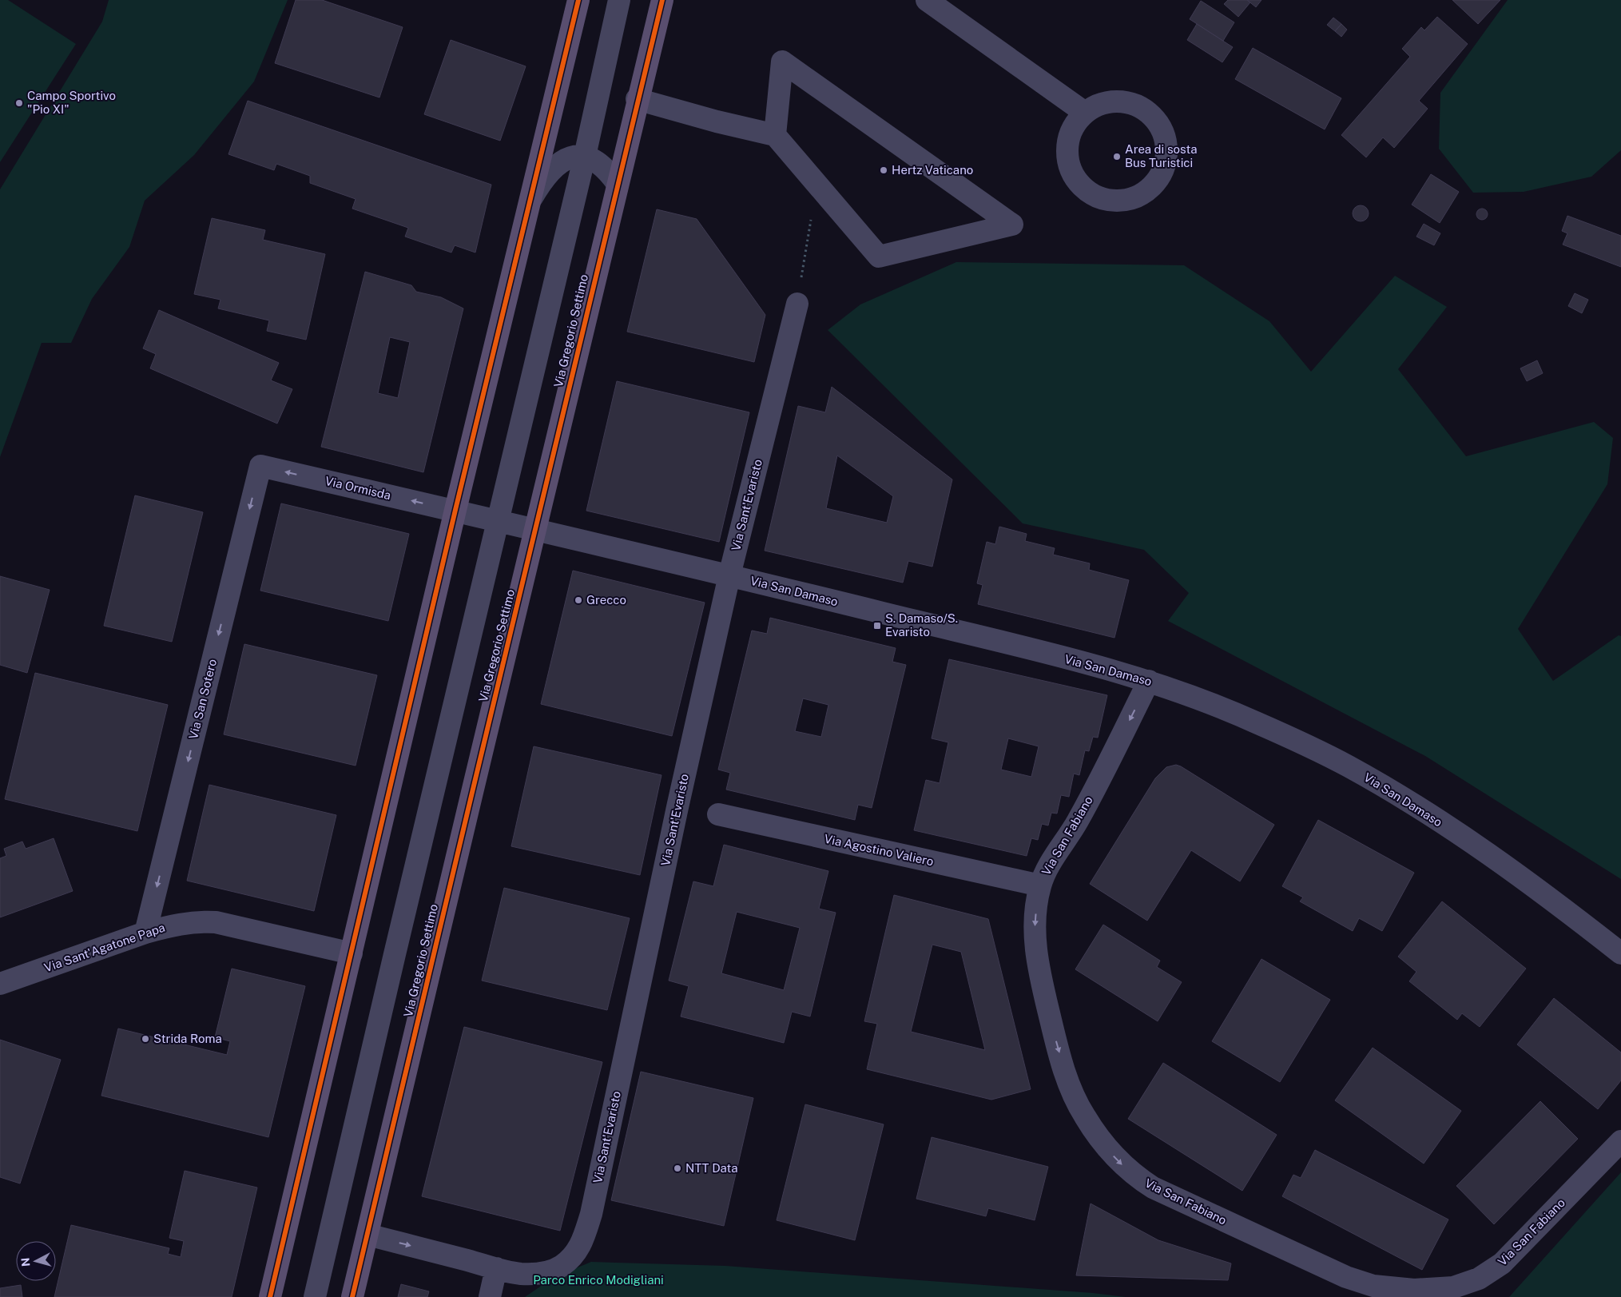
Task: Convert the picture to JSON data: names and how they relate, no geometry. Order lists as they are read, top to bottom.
{
  "streets": {
    "main road": ["Via Gregorio Settimo"],
    "street": [
      "Via Ormisda",
      "Via Sant'Evaristo",
      "Via San Damaso",
      "Via San Sotero",
      "Via San Fabiano",
      "Via Agostino Valiero",
      "Via Sant'Agatone Papa"
    ]
  },
  "crossings": [
    ["Via Gregorio Settimo", "Via Sant'Evaristo"],
    ["Via Gregorio Settimo", "Via San Damaso"],
    ["Via Ormisda", "Via San Sotero"],
    ["Via Sant'Evaristo", "Via San Damaso"],
    ["Via San Damaso", "Via San Fabiano"],
    ["Via San Sotero", "Via Sant'Agatone Papa"],
    ["Via San Fabiano", "Via Agostino Valiero"]
  ],
  "one_way": ["Via Ormisda", "Via San Sotero"],
  "parks": ["Parco Enrico Modigliani"],
  "places": {
    "other": [
      "Campo Sportivo \"Pio XI\"",
      "Area di sosta Bus Turistici",
      "Hertz Vaticano",
      "Grecco",
      "Strida Roma",
      "NTT Data"
    ],
    "transit": ["S. Damaso/S. Evaristo"]
  },
  "north": "left"
}
